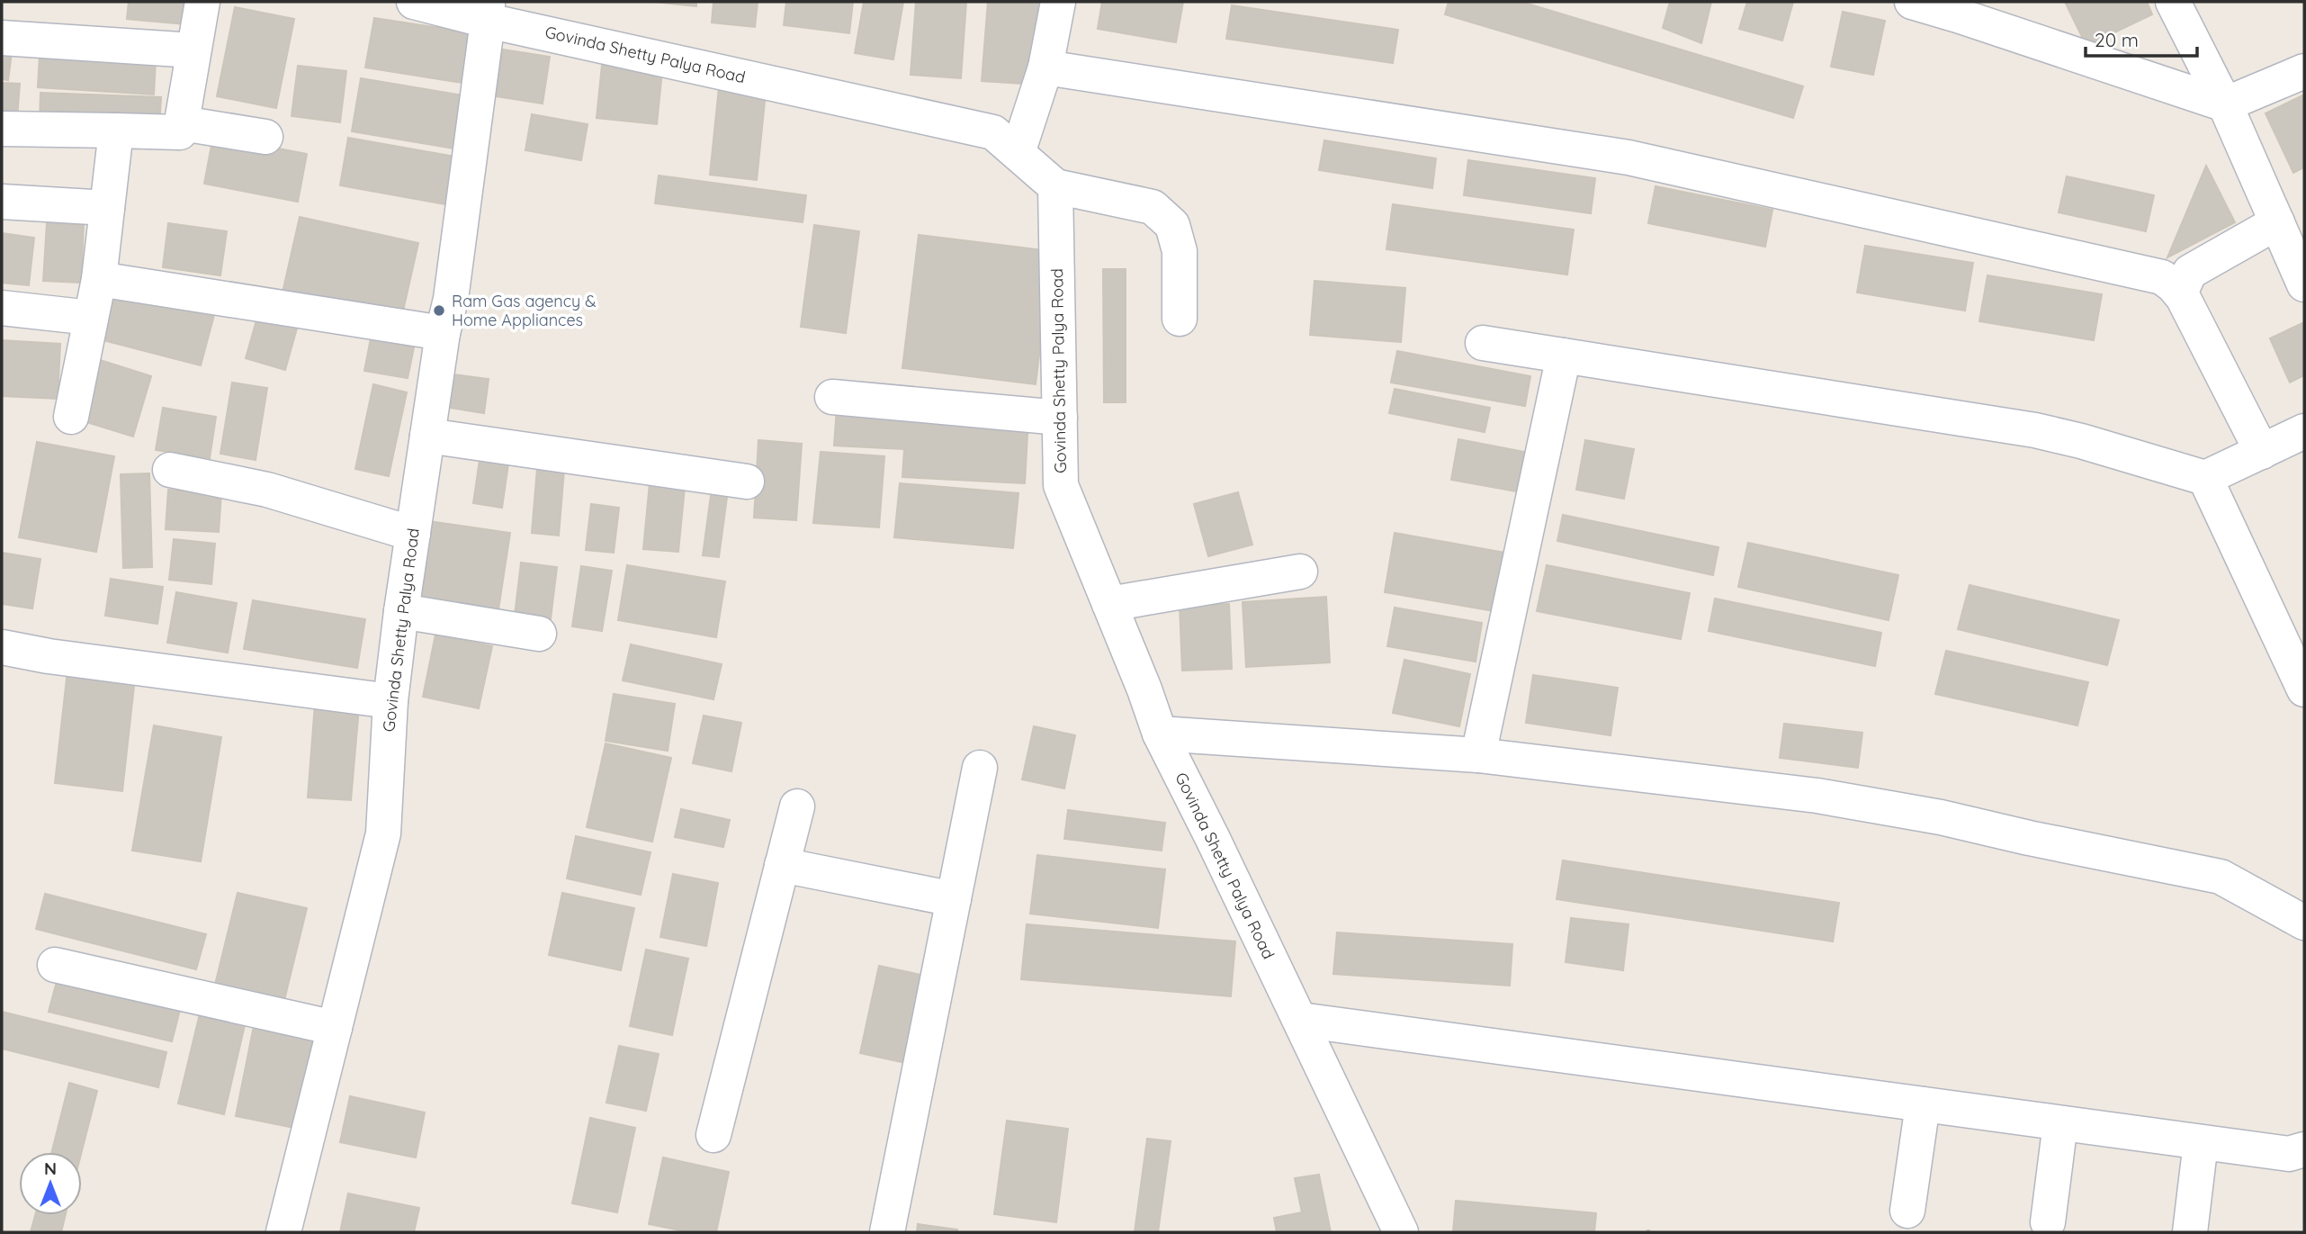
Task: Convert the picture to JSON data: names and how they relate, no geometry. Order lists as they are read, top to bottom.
{
  "streets": {
    "street": ["Govinda Shetty Palya Road"]
  },
  "places": ["Ram Gas agency & Home Appliances"],
  "scale_bar": "20 m",
  "north": "top"
}
